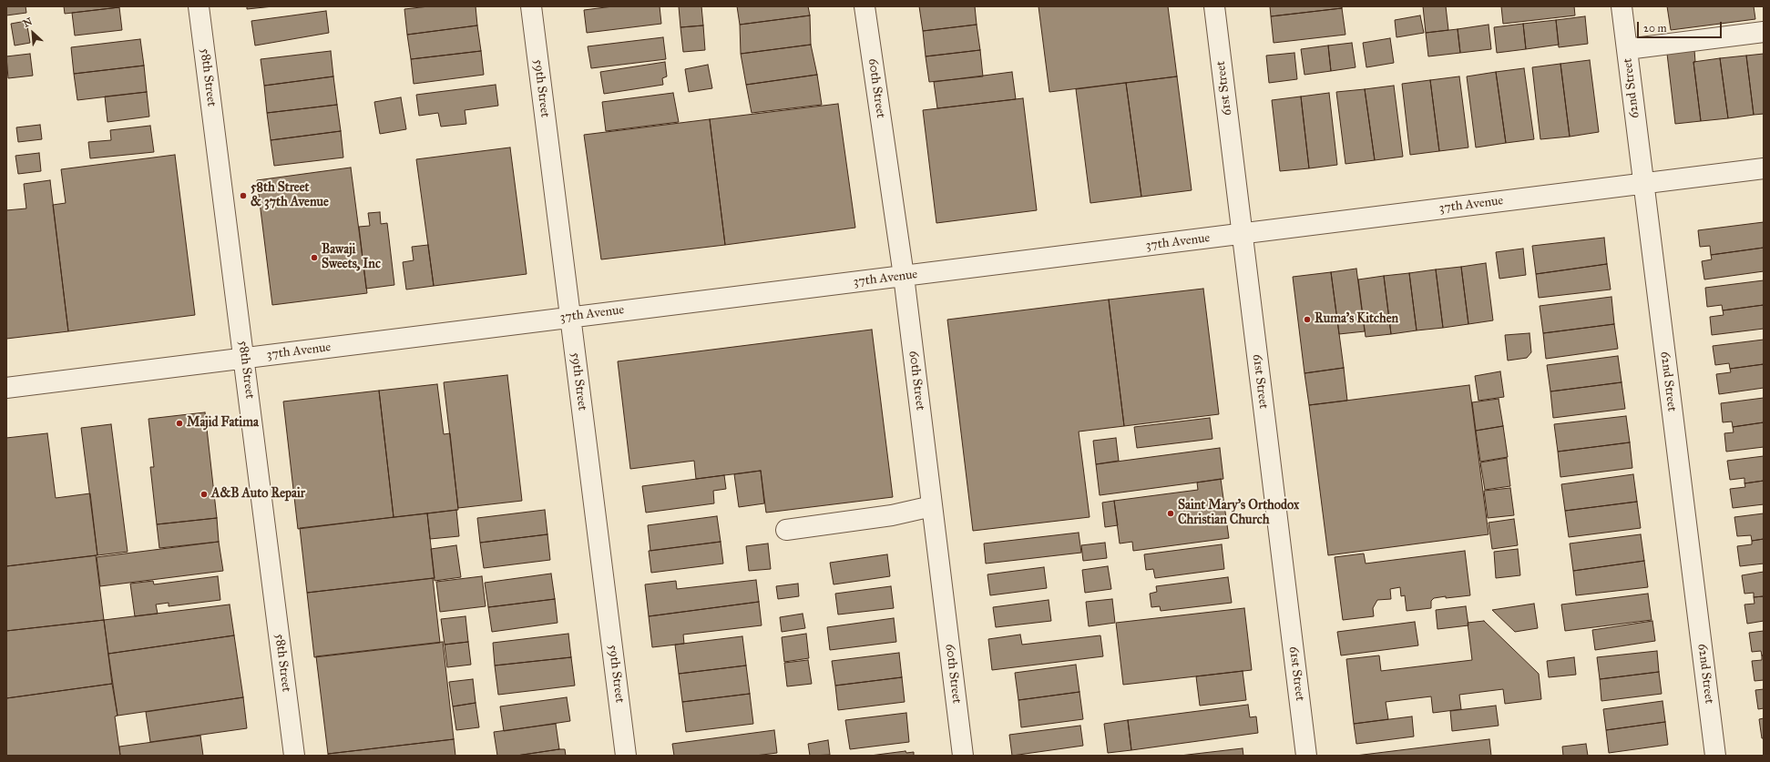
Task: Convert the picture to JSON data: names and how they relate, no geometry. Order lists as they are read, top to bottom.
{
  "streets": {
    "street": [
      "58th Street",
      "59th Street",
      "60th Street",
      "61st Street",
      "62nd Street",
      "37th Avenue"
    ]
  },
  "crossings": [
    ["58th Street", "37th Avenue"],
    ["59th Street", "37th Avenue"],
    ["60th Street", "37th Avenue"],
    ["61st Street", "37th Avenue"],
    ["62nd Street", "37th Avenue"]
  ],
  "places": [
    "58th Street & 37th Avenue",
    "Bawaji Sweets, Inc",
    "Ruma's Kitchen",
    "Majid Fatima",
    "A&B Auto Repair",
    "Saint Mary's Orthodox Christian Church"
  ],
  "scale_bar": "20 m",
  "north": "top left"
}
